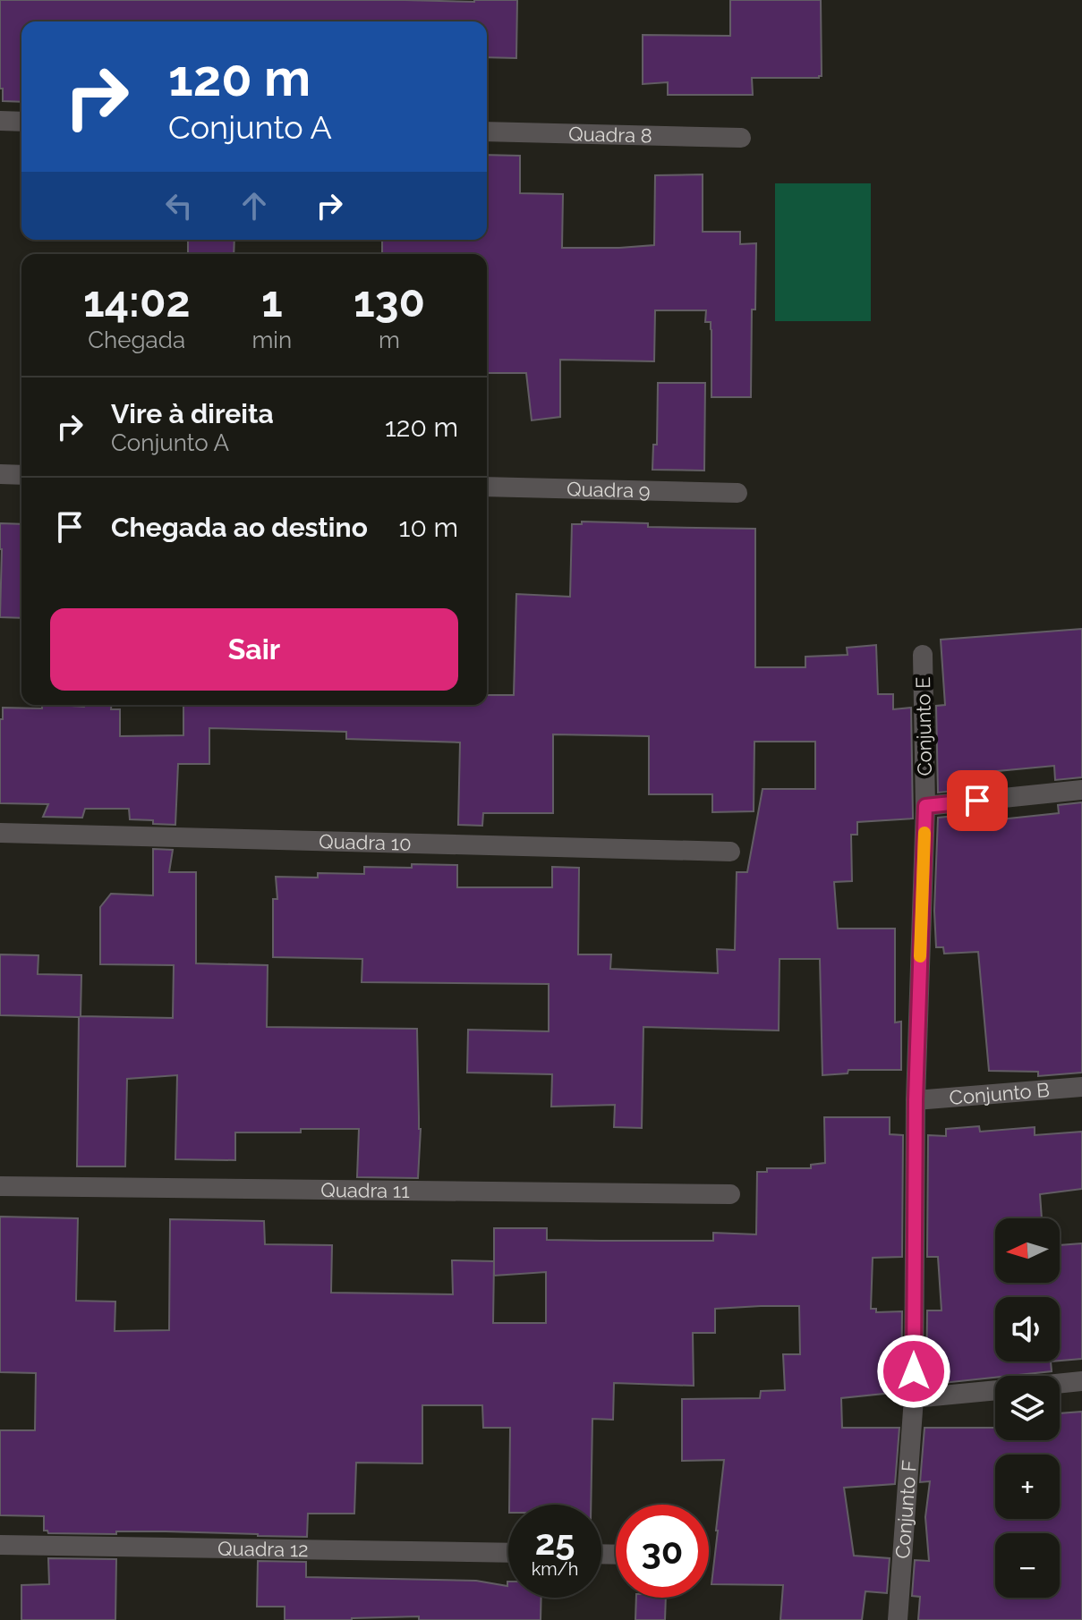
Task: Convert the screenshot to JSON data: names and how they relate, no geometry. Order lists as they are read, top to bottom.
{
  "streets": {
    "street": [
      "Quadra 8",
      "Quadra 9",
      "Conjunto E",
      "Quadra 10",
      "Conjunto B",
      "Quadra 11",
      "Conjunto F",
      "Quadra 12"
    ]
  },
  "crossings": [
    ["Conjunto E", "Conjunto B"],
    ["Conjunto E", "Conjunto F"]
  ],
  "north": "left",
  "page": {
    "turn": ["120 m", "Conjunto A"],
    "eta": [
      "14:02",
      "Chegada",
      "1",
      "min",
      "130",
      "m"
    ],
    "list": [
      {
        "name": "Vire à direita",
        "note": "Conjunto A",
        "value": "120 m"
      },
      {
        "name": "Chegada ao destino",
        "value": "10 m"
      }
    ],
    "buttons": "Sair",
    "map_buttons": ["+", "−"],
    "speed": "25 km/h",
    "limit": "30"
  }
}
